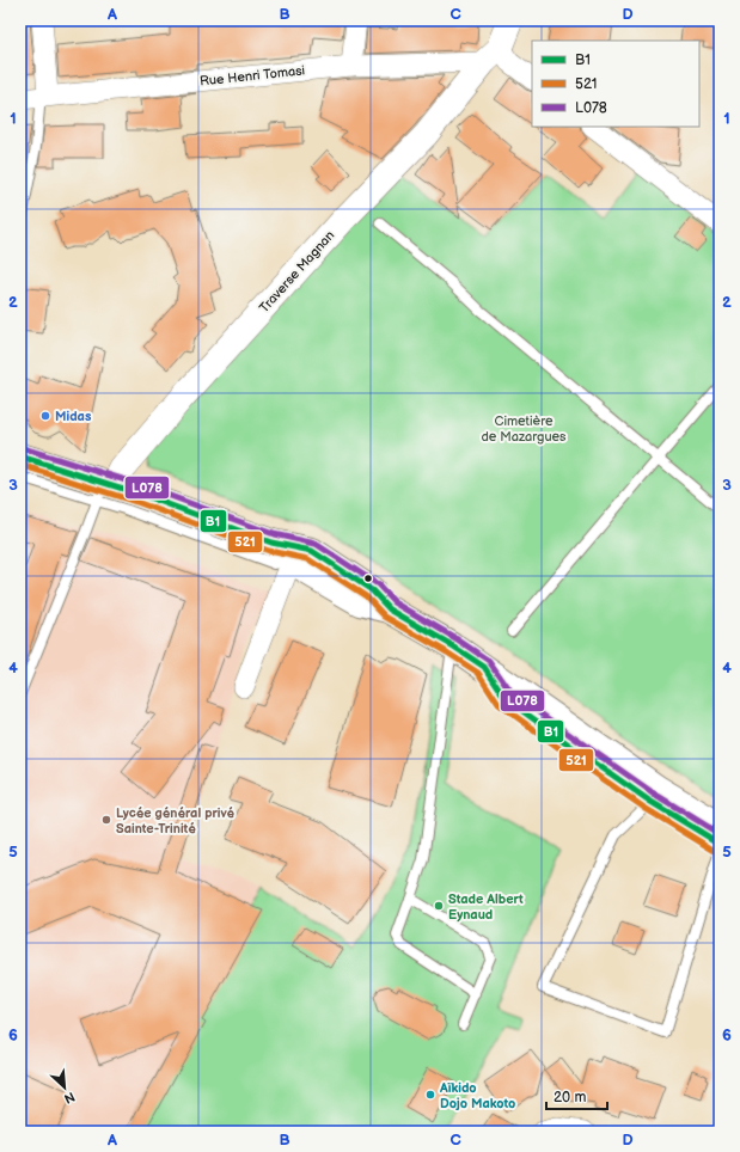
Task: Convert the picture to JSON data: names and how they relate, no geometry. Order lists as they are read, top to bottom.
{
  "streets": {
    "street": ["Rue Henri Tomasi", "Traverse Magnan"]
  },
  "crossings": [
    ["Rue Henri Tomasi", "Traverse Magnan"]
  ],
  "parks": ["Cimetière de Mazargues"],
  "places": [
    "Midas",
    "Lycée général privé Sainte-Trinité",
    "Stade Albert Eynaud",
    "Aïkido Dojo Makoto"
  ],
  "lines": ["transit line L078", "transit line B1", "transit line 521"],
  "legend": ["B1", "521", "L078"],
  "scale_bar": "20 m",
  "north": "bottom right",
  "grid": {
    "columns": [
      "A",
      "B",
      "C",
      "D"
    ],
    "rows": [
      "1",
      "2",
      "3",
      "4",
      "5",
      "6"
    ]
  }
}
